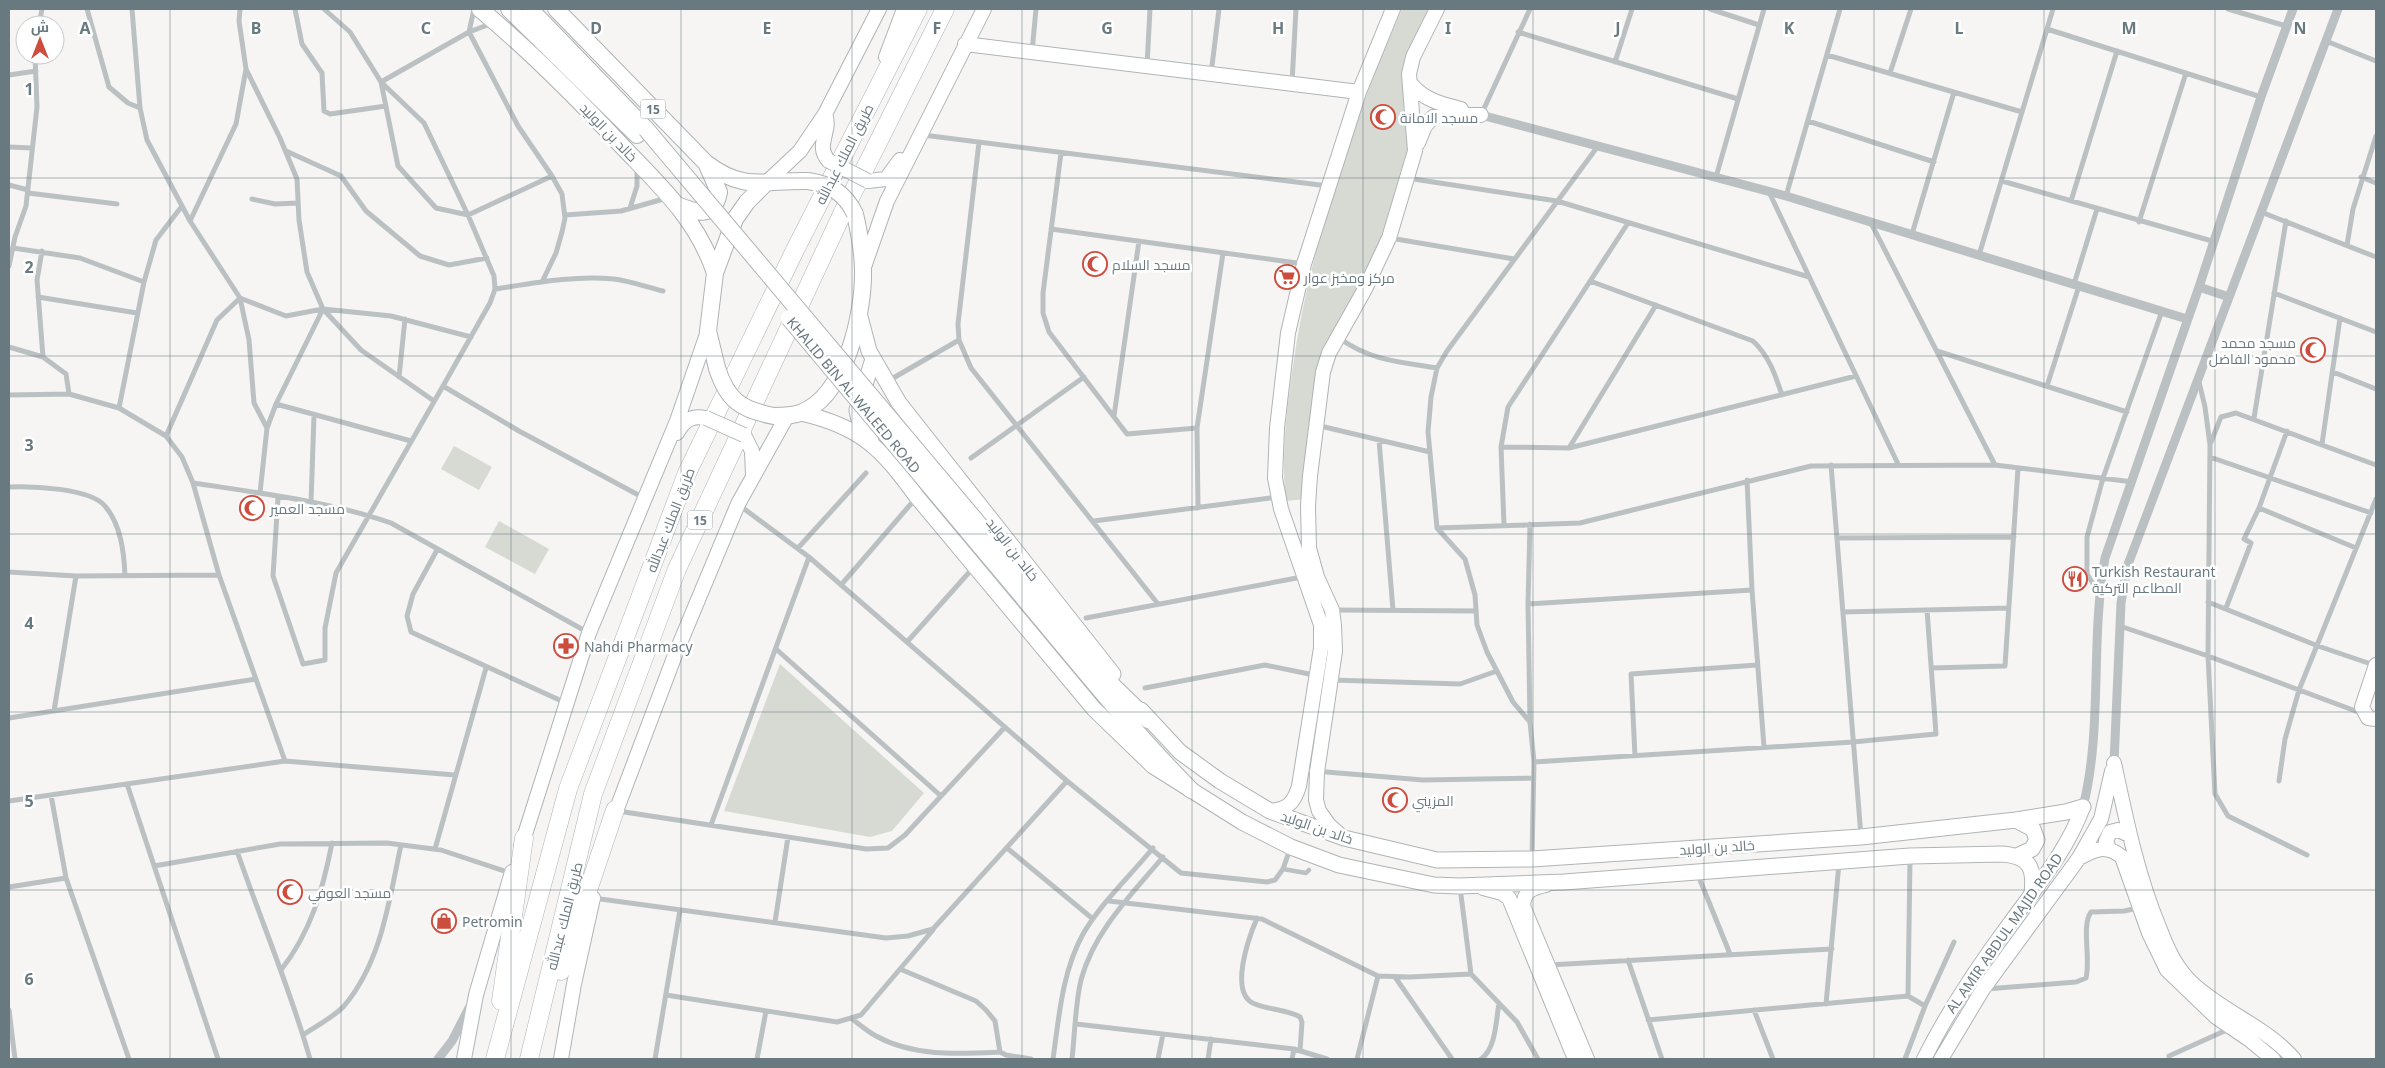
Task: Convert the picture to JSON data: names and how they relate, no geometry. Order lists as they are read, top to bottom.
{
  "streets": {
    "highway": [
      "15",
      "خالد بن الوليد",
      "طريق الملك عبدالله",
      "KHALID BIN AL WALEED ROAD"
    ],
    "main road": ["AL AMIR ABDUL MAJID ROAD"]
  },
  "crossings": [
    ["15", "خالد بن الوليد"],
    ["خالد بن الوليد", "KHALID BIN AL WALEED ROAD"],
    ["خالد بن الوليد", "AL AMIR ABDUL MAJID ROAD"]
  ],
  "places": {
    "mosque": [
      "مسجد الامانة",
      "مسجد السلام",
      "مسجد محمد محمود الفاضل",
      "مسجد العمير",
      "المزيني",
      "مسجد العوفي"
    ],
    "supermarket": ["مركز ومخبز عوار"],
    "restaurant": ["Turkish Restaurant المطاعم التركية"],
    "pharmacy": ["Nahdi Pharmacy"],
    "shop": ["Petromin"]
  },
  "north": "top",
  "grid": {
    "columns": [
      "A",
      "B",
      "C",
      "D",
      "E",
      "F",
      "G",
      "H",
      "I",
      "J",
      "K",
      "L",
      "M",
      "N"
    ],
    "rows": [
      "1",
      "2",
      "3",
      "4",
      "5",
      "6"
    ]
  }
}
